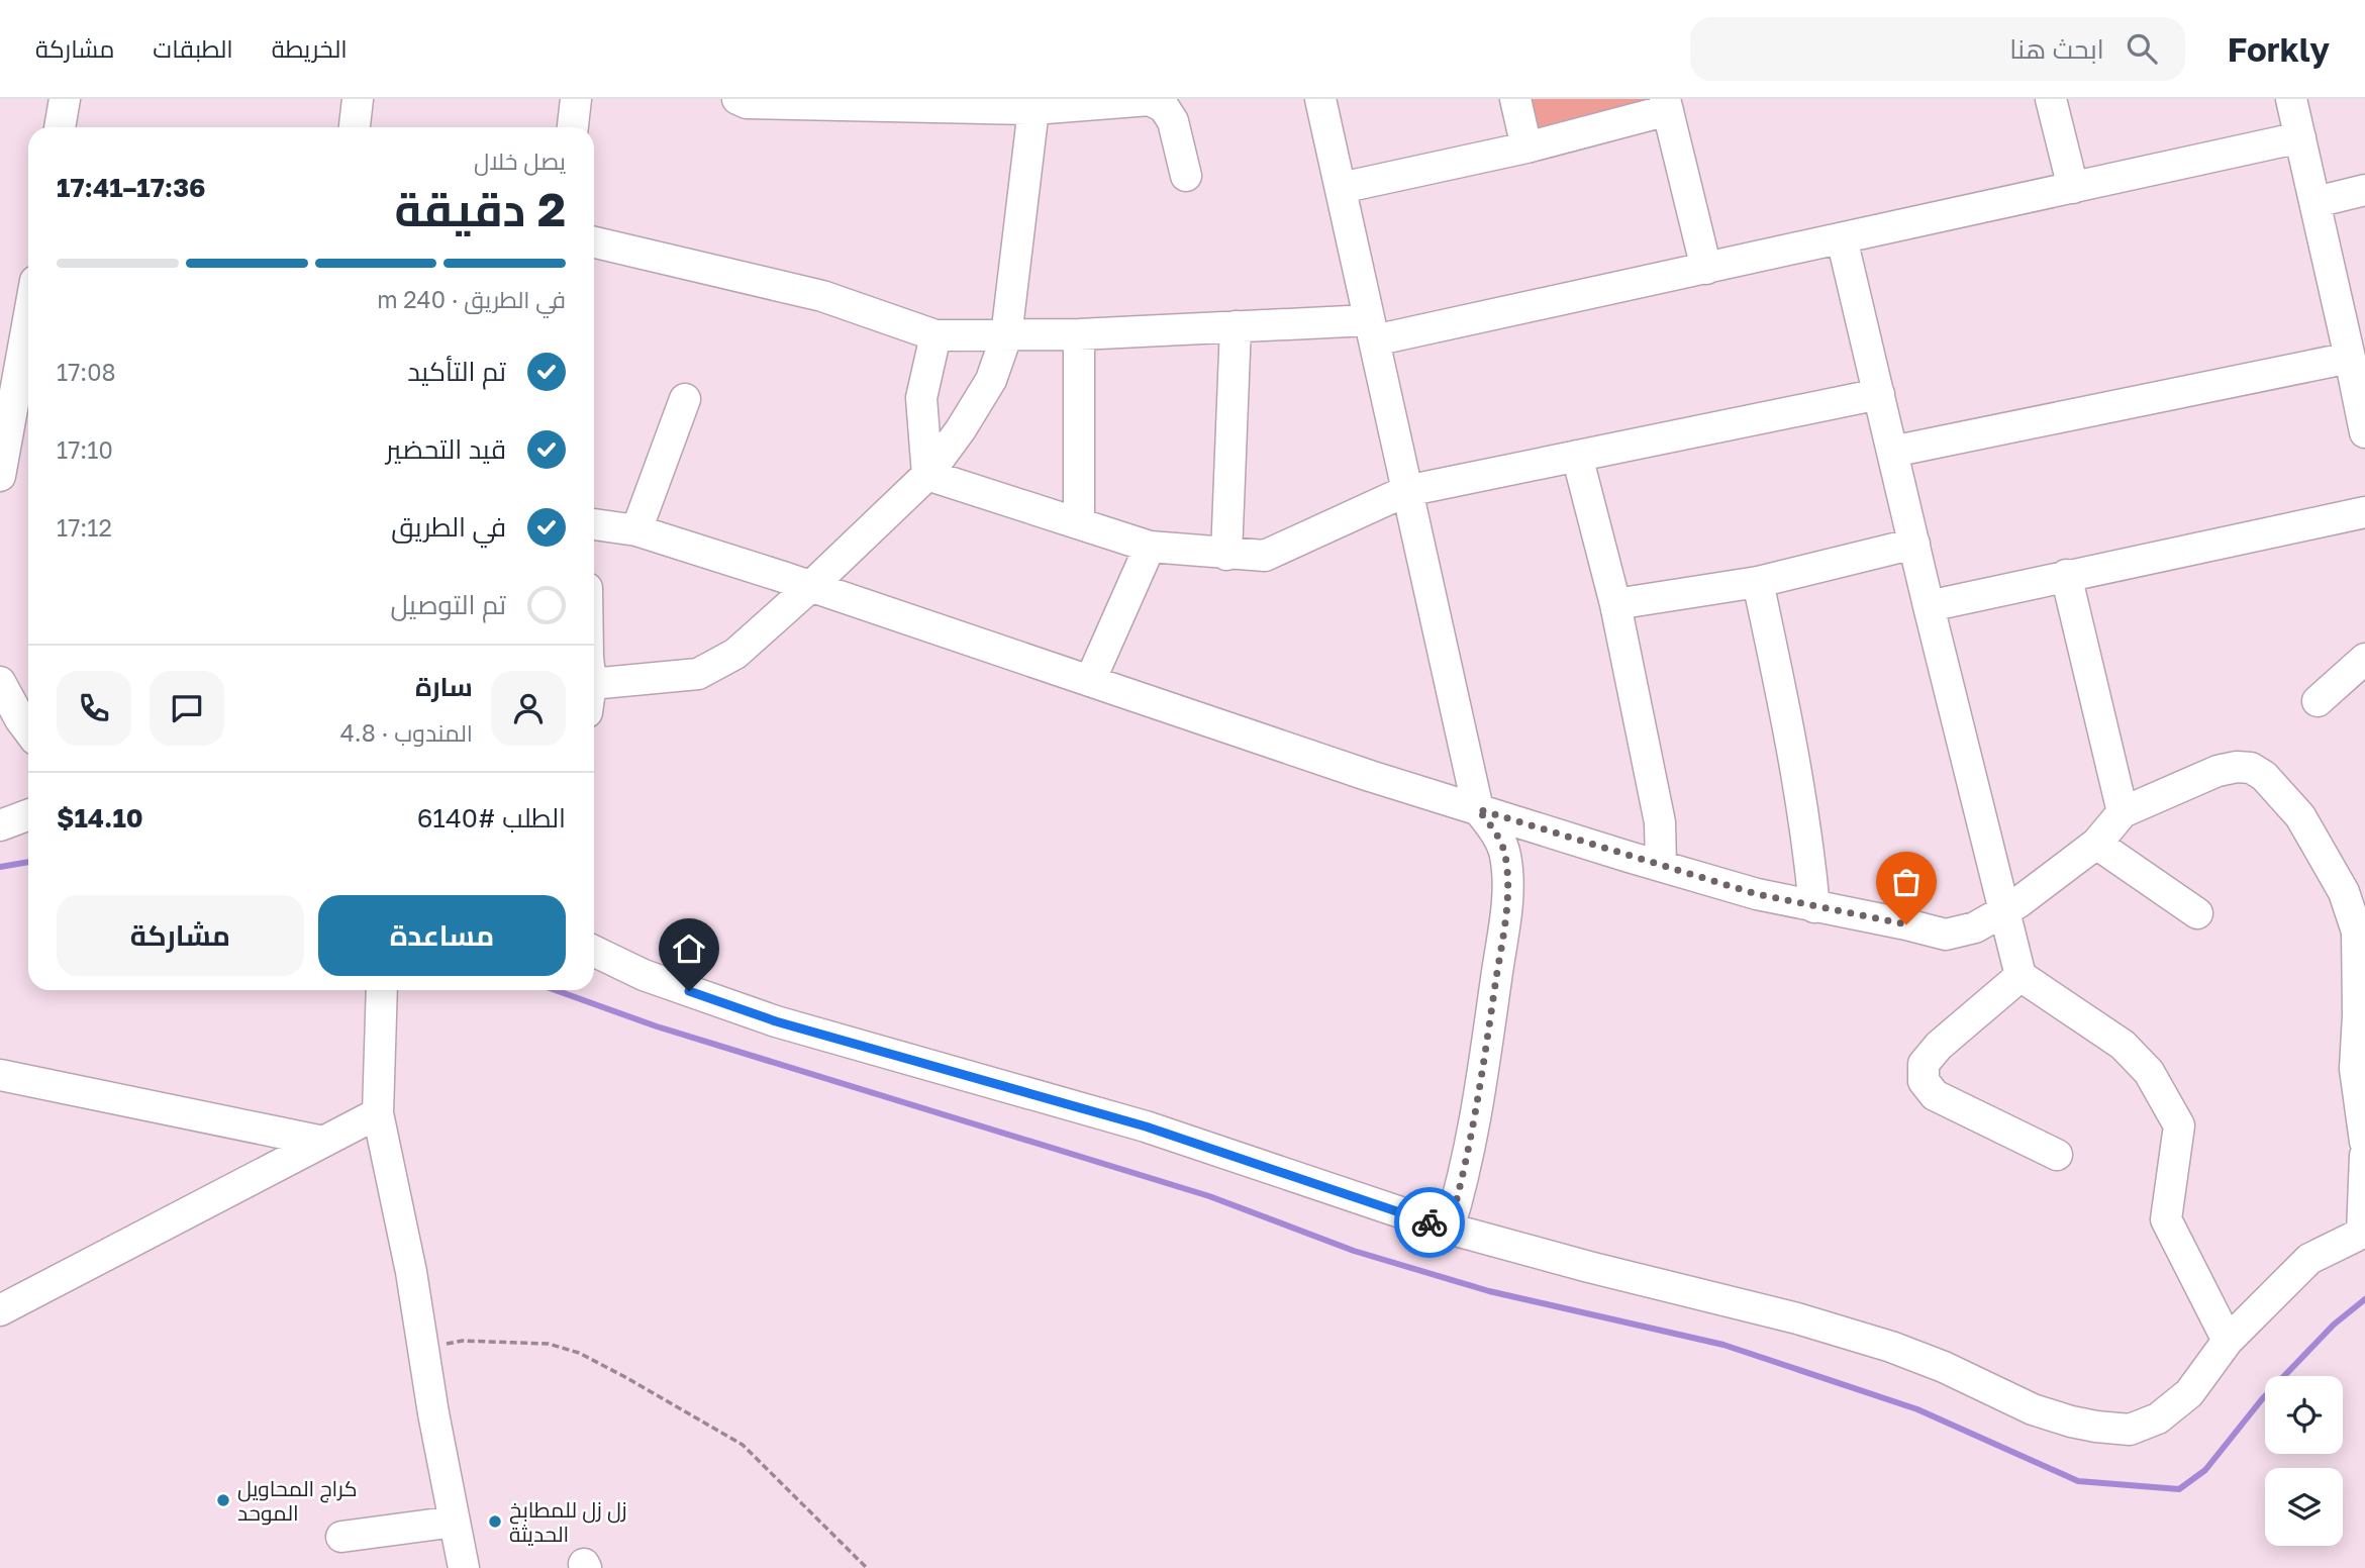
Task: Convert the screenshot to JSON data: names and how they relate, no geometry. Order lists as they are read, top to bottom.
{
  "places": ["كراج المحاويل الموحد", "زل زل للمطابخ الحديثة"],
  "page": {
    "header": "Forkly",
    "search": "ابحث هنا",
    "nav": ["الخريطة", "الطبقات", "مشاركة"],
    "heading": ["2 دقيقة", "يصل خلال", "17:36–17:41"],
    "panel": [
      "سارة",
      "المندوب · 4.8",
      "الطلب #6140",
      "$14.10"
    ],
    "bar": "في الطريق · 240 m",
    "list": [
      ["تم التأكيد", "17:08"],
      ["قيد التحضير", "17:10"],
      ["في الطريق", "17:12"],
      "تم التوصيل"
    ],
    "buttons": ["مساعدة", "مشاركة"]
  }
}
